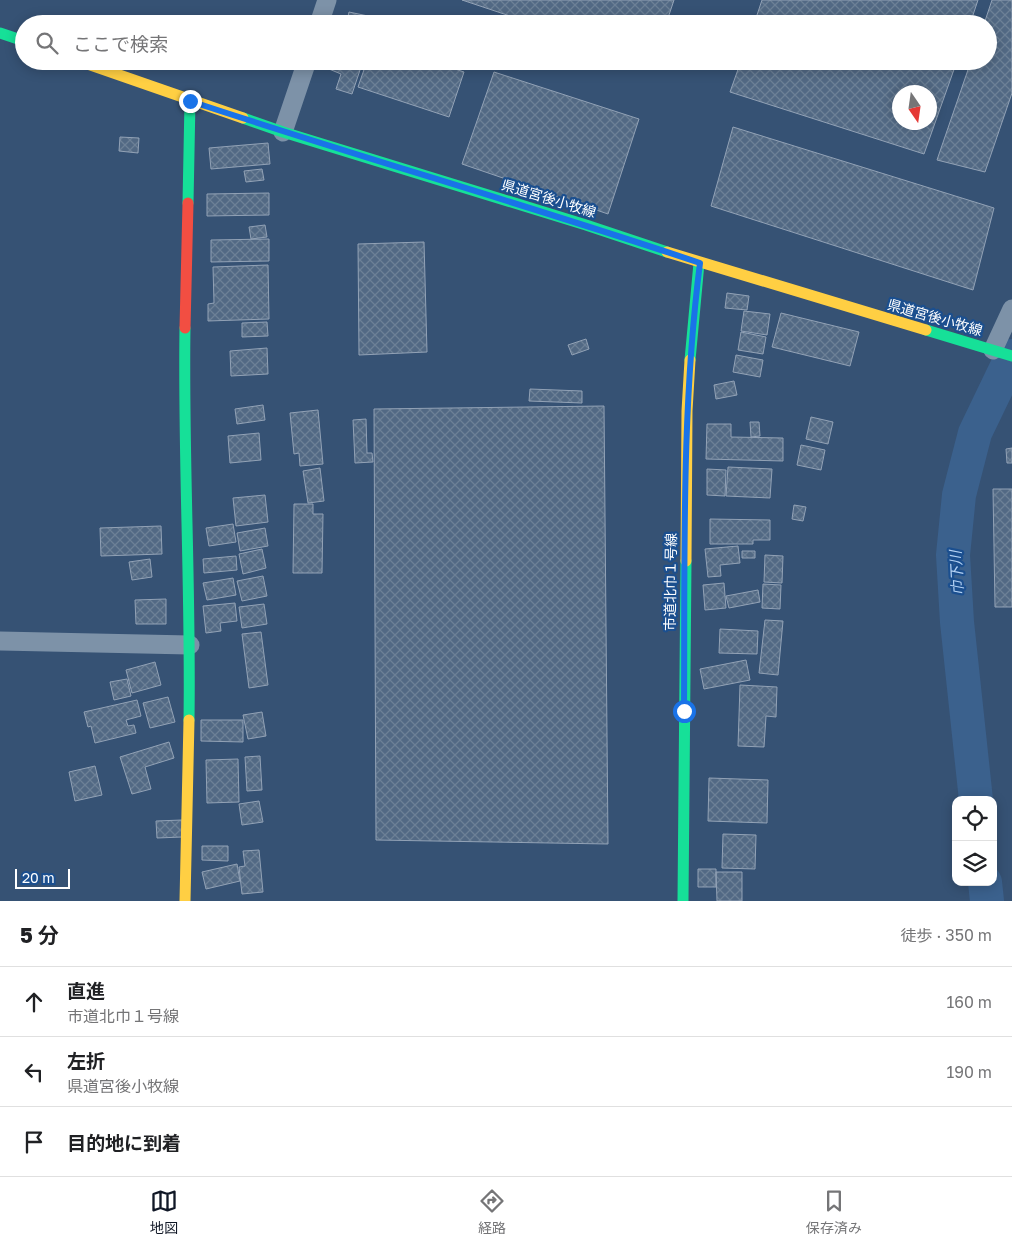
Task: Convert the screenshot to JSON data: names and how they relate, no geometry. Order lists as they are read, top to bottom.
{
  "streets": {
    "street": ["県道宮後小牧線", "市道北巾１号線"]
  },
  "crossings": [
    ["県道宮後小牧線", "市道北巾１号線"]
  ],
  "water": ["巾下川"],
  "scale_bar": "20 m",
  "north": "bottom",
  "page": {
    "search": "ここで検索",
    "scale": "20 m",
    "heading": ["5 分", "徒歩 · 350 m"],
    "list": [
      ["直進", "市道北巾１号線", "160 m"],
      ["左折", "県道宮後小牧線", "190 m"],
      "目的地に到着"
    ],
    "nav": ["地図", "経路", "保存済み"]
  }
}
